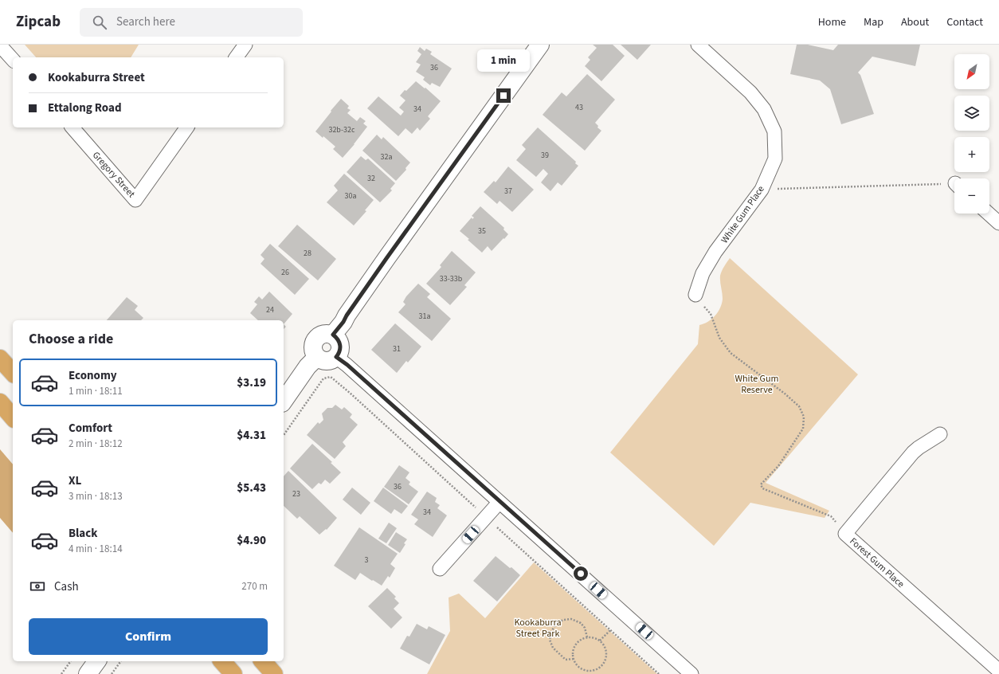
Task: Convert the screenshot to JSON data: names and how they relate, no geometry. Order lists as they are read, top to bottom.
{
  "streets": {
    "street": ["Gregory Street", "White Gum Place", "Forest Gum Place"]
  },
  "parks": ["White Gum Reserve", "Kookaburra Street Park"],
  "house_numbers": [
    "36",
    "43",
    "34",
    "32b-32c",
    "39",
    "32a",
    "32",
    "37",
    "30a",
    "35",
    "28",
    "26",
    "33-33b",
    "24",
    "31a",
    "31",
    "36",
    "23",
    "34",
    "3"
  ],
  "north": "bottom left",
  "page": {
    "header": "Zipcab",
    "search": "Search here",
    "nav": [
      "Home",
      "Map",
      "About",
      "Contact"
    ],
    "bubble": "1 min",
    "map_buttons": ["+", "−"],
    "banner": ["Kookaburra Street", "Ettalong Road"],
    "heading": "Choose a ride",
    "list": [
      {
        "name": "Economy",
        "note": "1 min · 18:11",
        "value": "$3.19"
      },
      {
        "name": "Comfort",
        "note": "2 min · 18:12",
        "value": "$4.31"
      },
      {
        "name": "XL",
        "note": "3 min · 18:13",
        "value": "$5.43"
      },
      {
        "name": "Black",
        "note": "4 min · 18:14",
        "value": "$4.90"
      }
    ],
    "pay": ["Cash", "270 m"],
    "buttons": "Confirm"
  }
}
